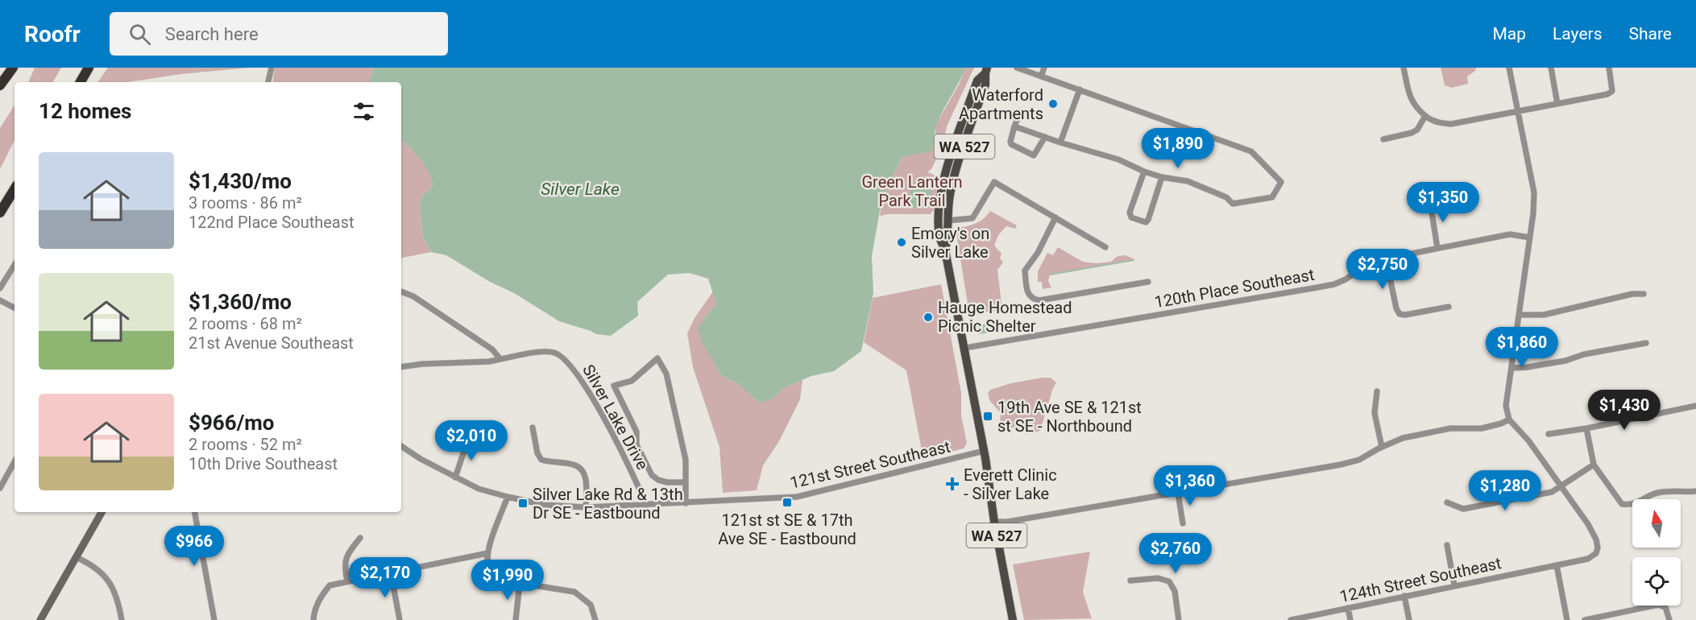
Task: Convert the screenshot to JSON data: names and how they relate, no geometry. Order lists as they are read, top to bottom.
{
  "streets": {
    "main road": ["WA 527"],
    "street": [
      "120th Place Southeast",
      "Silver Lake Drive",
      "121st Street Southeast",
      "124th Street Southeast"
    ]
  },
  "crossings": [
    ["WA 527", "120th Place Southeast"],
    ["WA 527", "121st Street Southeast"],
    ["Silver Lake Drive", "121st Street Southeast"]
  ],
  "water": ["Silver Lake"],
  "parks": ["Green Lantern Park Trail"],
  "places": {
    "other": ["Waterford Apartments", "Emory's on Silver Lake", "Hauge Homestead Picnic Shelter"],
    "transit": ["19th Ave SE & 121st st SE - Northbound", "121st st SE & 17th Ave SE - Eastbound", "Silver Lake Rd & 13th Dr SE - Eastbound"],
    "health": ["Everett Clinic - Silver Lake"]
  },
  "north": "top",
  "page": {
    "header": "Roofr",
    "search": "Search here",
    "nav": ["Map", "Layers", "Share"],
    "heading": "12 homes",
    "price": [
      "$1,890",
      "$1,350",
      "$2,750",
      "$1,860",
      "$1,430",
      "$2,010",
      "$1,360",
      "$1,280",
      "$966",
      "$2,760",
      "$2,170",
      "$1,990"
    ],
    "list": [
      {
        "name": "$1,430/mo",
        "note": "3 rooms · 86 m² · 122nd Place Southeast"
      },
      {
        "name": "$1,360/mo",
        "note": "2 rooms · 68 m² · 21st Avenue Southeast"
      },
      {
        "name": "$966/mo",
        "note": "2 rooms · 52 m² · 10th Drive Southeast"
      }
    ]
  }
}
